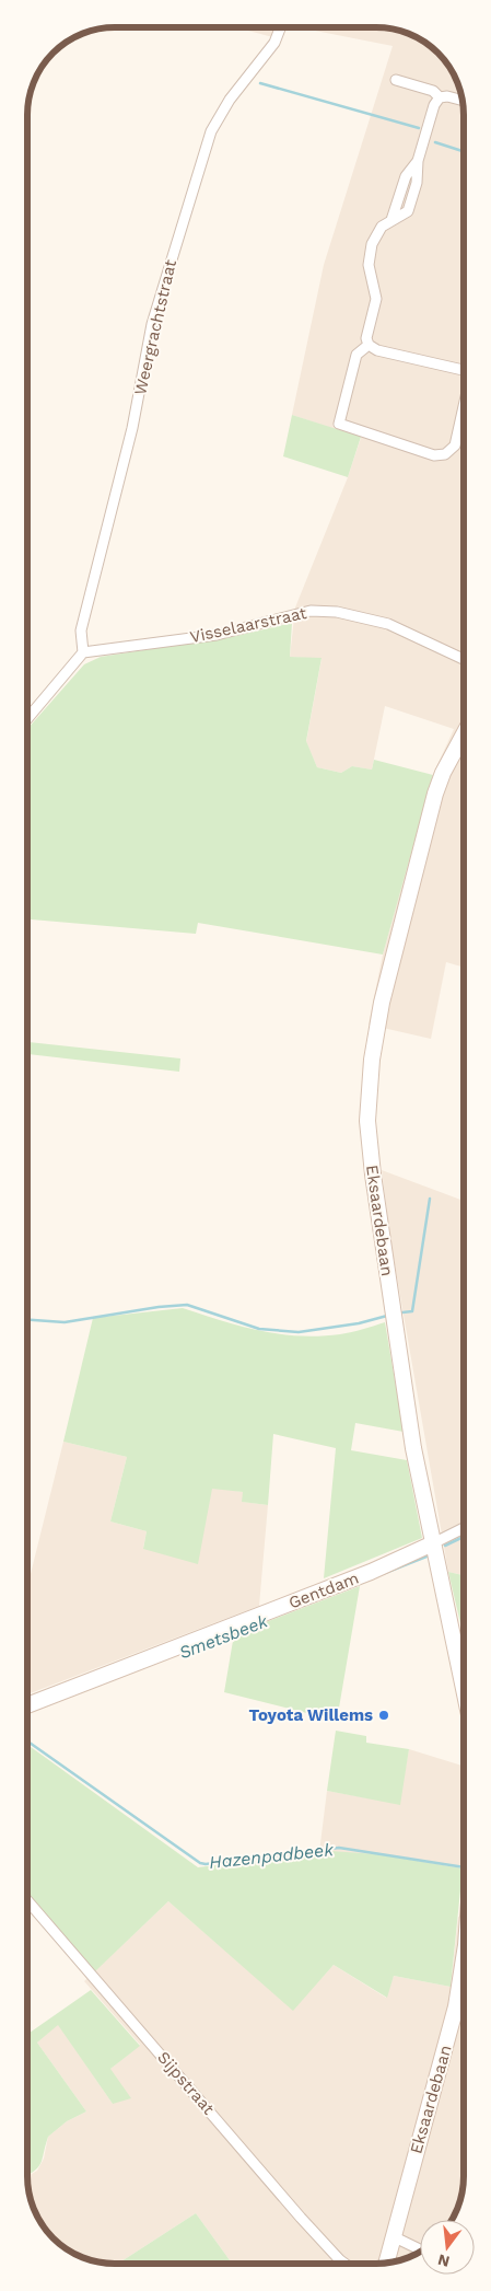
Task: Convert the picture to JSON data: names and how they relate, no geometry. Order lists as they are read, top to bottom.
{
  "streets": {
    "main road": ["Eksaardebaan", "Gentdam"],
    "street": ["Weergrachtstraat", "Visselaarstraat", "Sijpstraat"]
  },
  "crossings": [
    ["Weergrachtstraat", "Visselaarstraat"],
    ["Eksaardebaan", "Gentdam"]
  ],
  "water": ["Smetsbeek", "Hazenpadbeek"],
  "places": ["Toyota Willems"],
  "north": "bottom"
}
